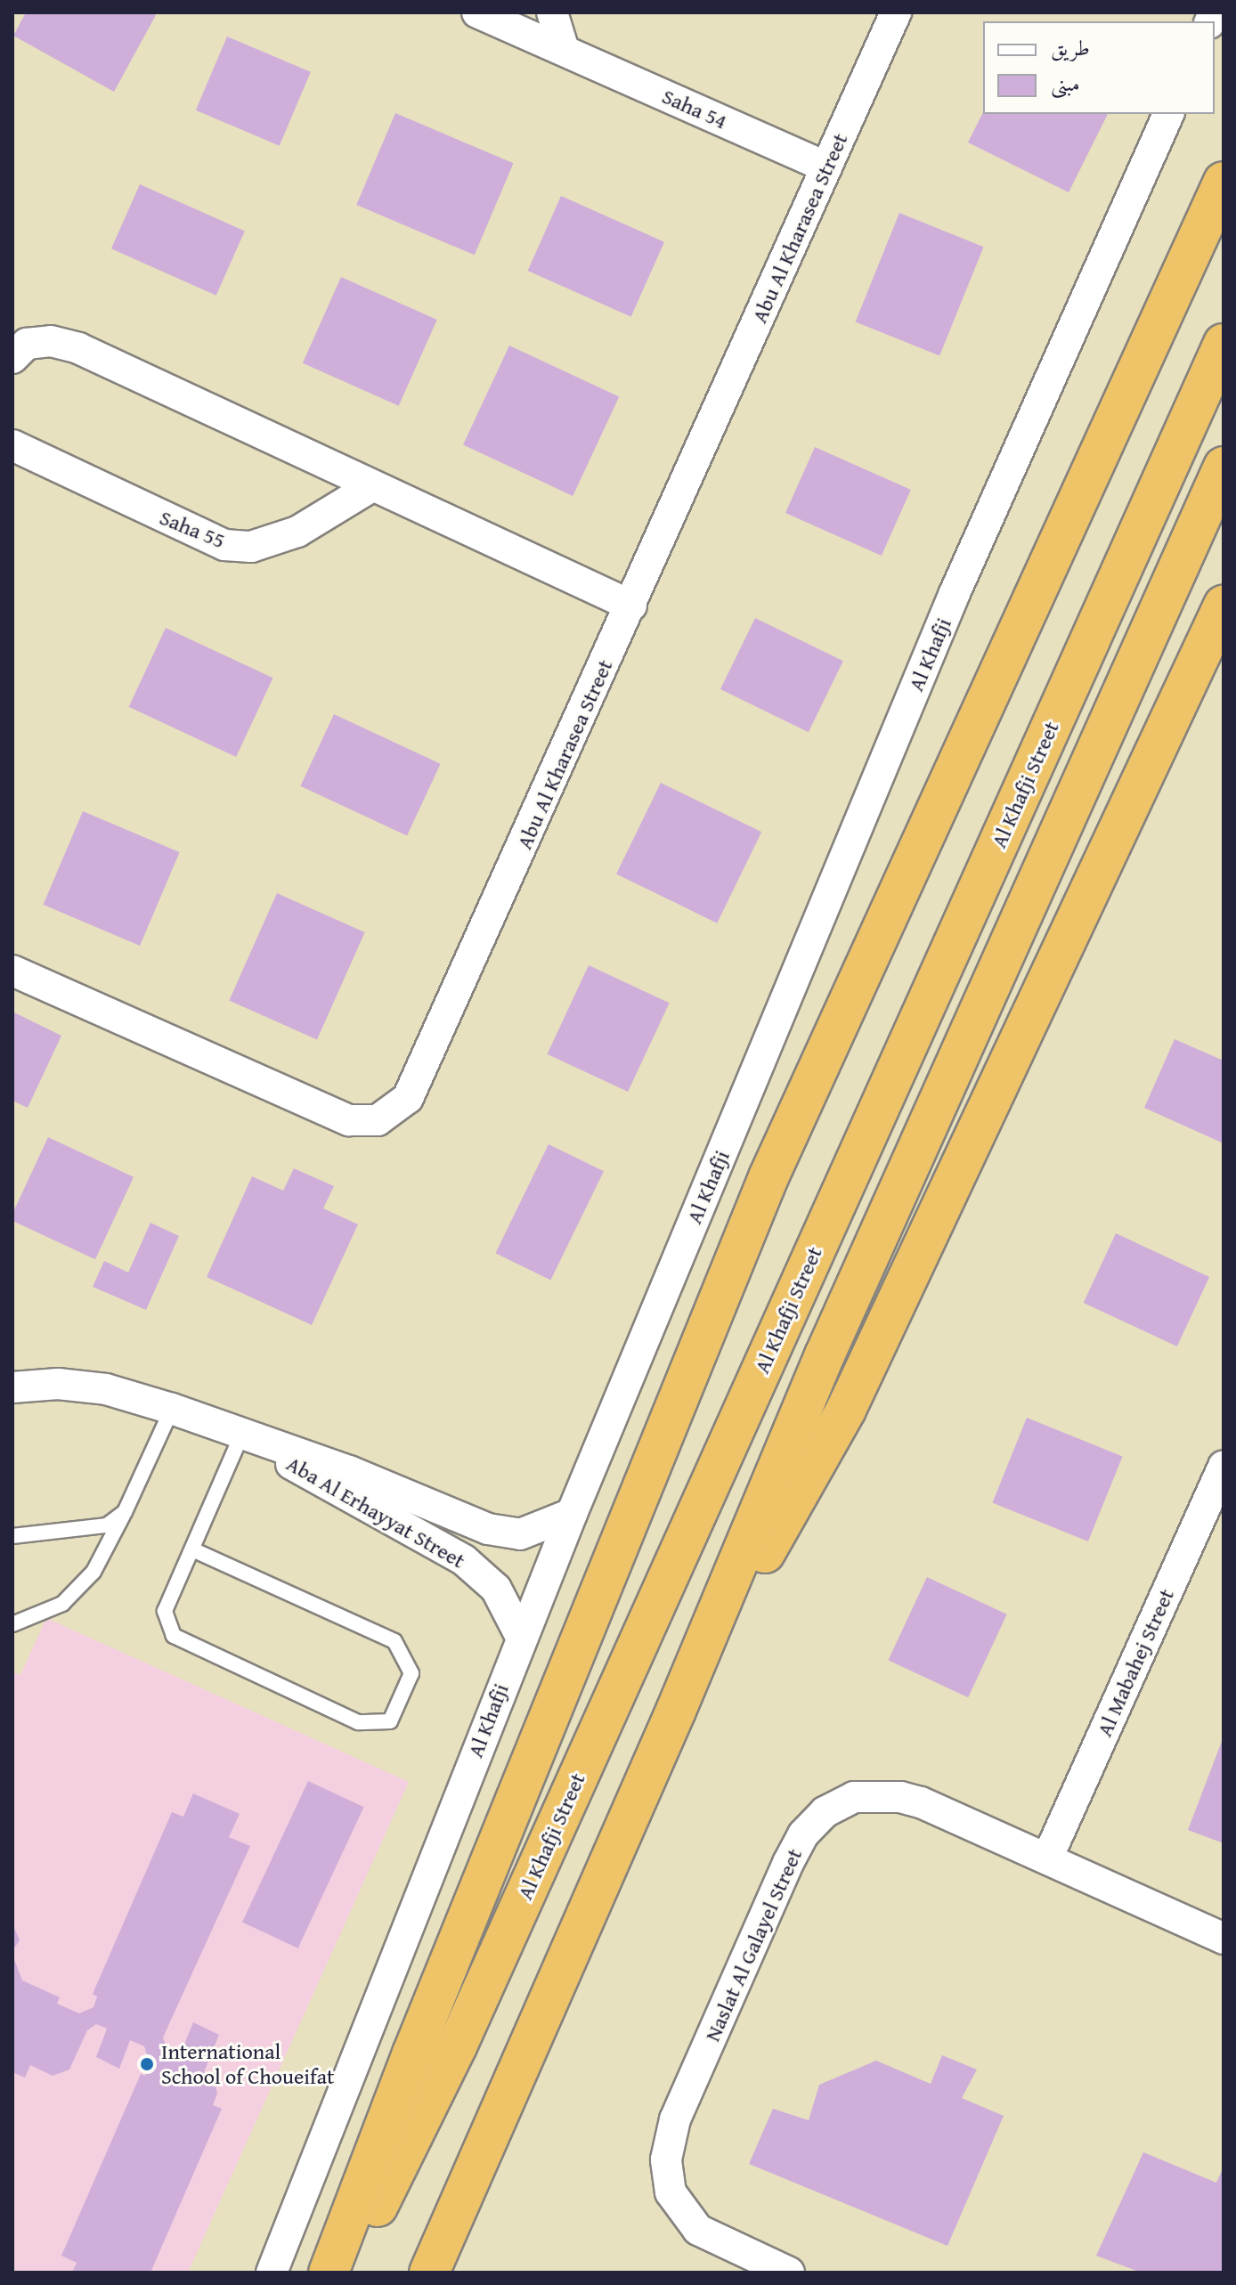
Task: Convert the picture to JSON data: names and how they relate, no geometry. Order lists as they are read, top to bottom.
{
  "streets": {
    "highway": ["Al Khafji Street"],
    "street": [
      "Saha 54",
      "Abu Al Kharasea Street",
      "Saha 55",
      "Al Khafji",
      "Aba Al Erhayyat Street",
      "Al Mabahej Street",
      "Naslat Al Galayel Street"
    ]
  },
  "crossings": [
    ["Saha 54", "Abu Al Kharasea Street"],
    ["Al Khafji", "Aba Al Erhayyat Street"],
    ["Al Mabahej Street", "Naslat Al Galayel Street"]
  ],
  "places": ["International School of Choueifat"],
  "legend": ["طريق", "مبنى"]
}
